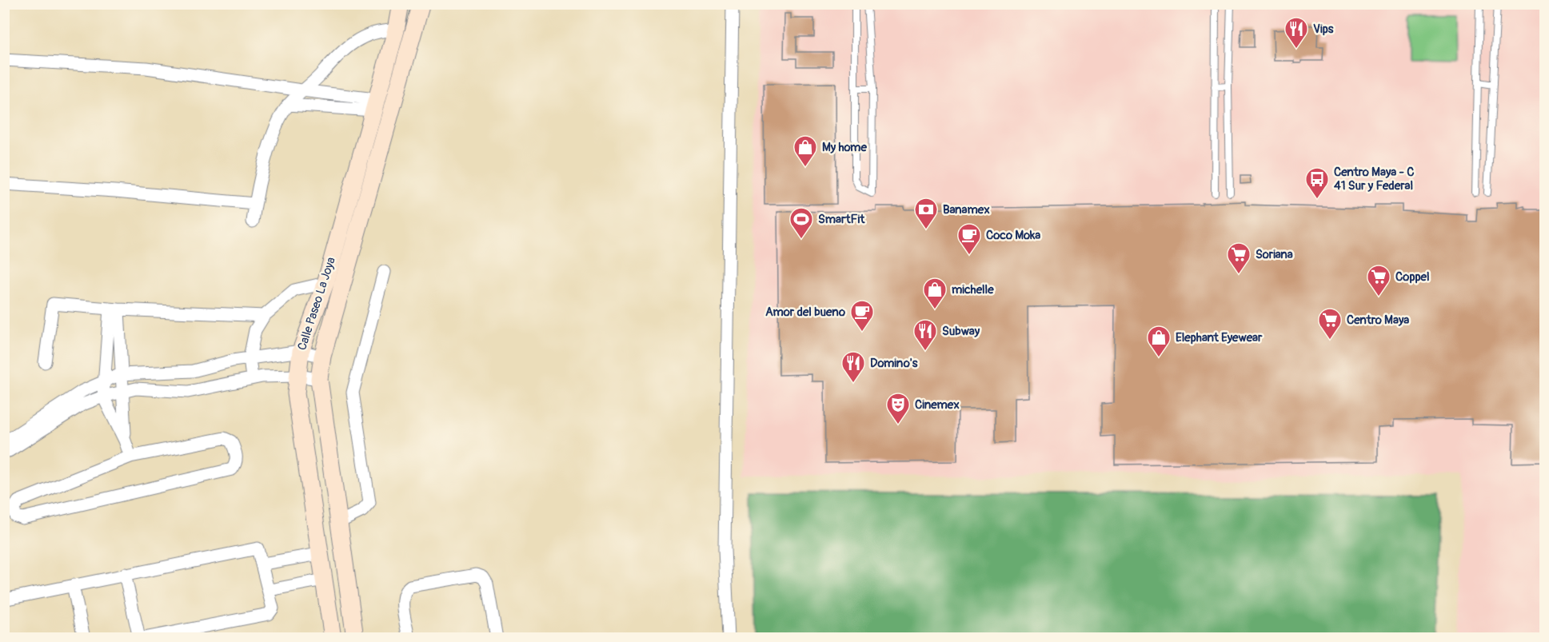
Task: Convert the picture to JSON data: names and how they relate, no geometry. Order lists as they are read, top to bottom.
{
  "streets": {
    "main road": ["Calle Paseo La Joya"]
  },
  "places": {
    "restaurant": ["Vips", "Subway", "Domino's"],
    "shop": ["My home", "michelle", "Elephant Eyewear"],
    "bus stop": ["Centro Maya - C 41 Sur y Federal"],
    "bank": ["Banamex"],
    "sports": ["SmartFit"],
    "cafe": ["Coco Moka", "Amor del bueno"],
    "supermarket": ["Soriana", "Coppel", "Centro Maya"],
    "theatre": ["Cinemex"]
  }
}
